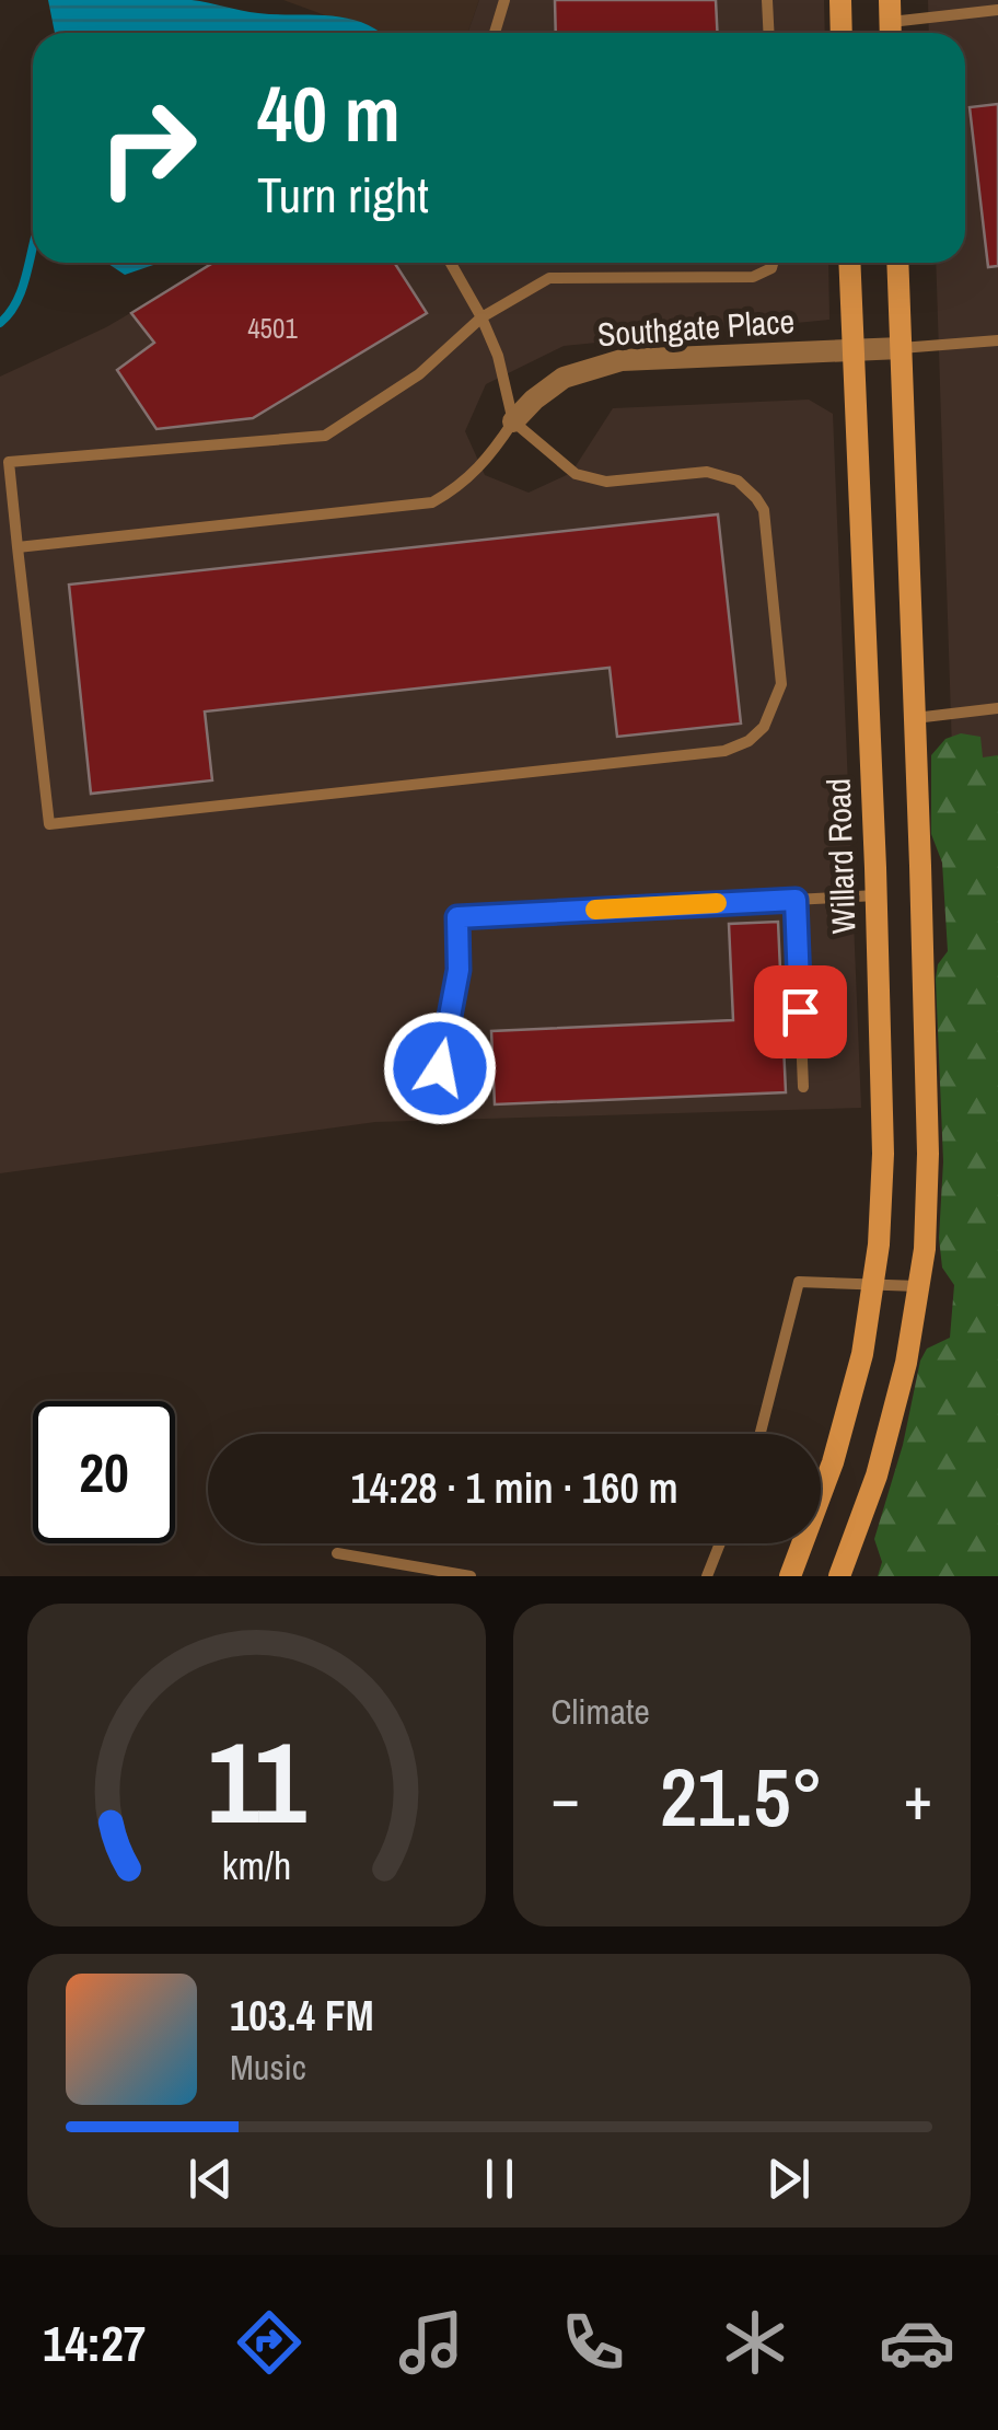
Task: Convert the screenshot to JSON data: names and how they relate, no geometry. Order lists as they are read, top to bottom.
{
  "streets": {
    "main road": ["Willard Road"],
    "street": ["Southgate Place"]
  },
  "crossings": [
    ["Southgate Place", "Willard Road"]
  ],
  "house_numbers": ["4501"],
  "page": {
    "turn": ["40 m", "Turn right"],
    "limit": "20",
    "trip": "14:28 · 1 min · 160 m",
    "tile": "Climate",
    "heat": ["−", "21.5°", "+"],
    "song": ["103.4 FM", "Music"],
    "tabs": "14:27",
    "gauge": ["11", "km/h"]
  }
}
